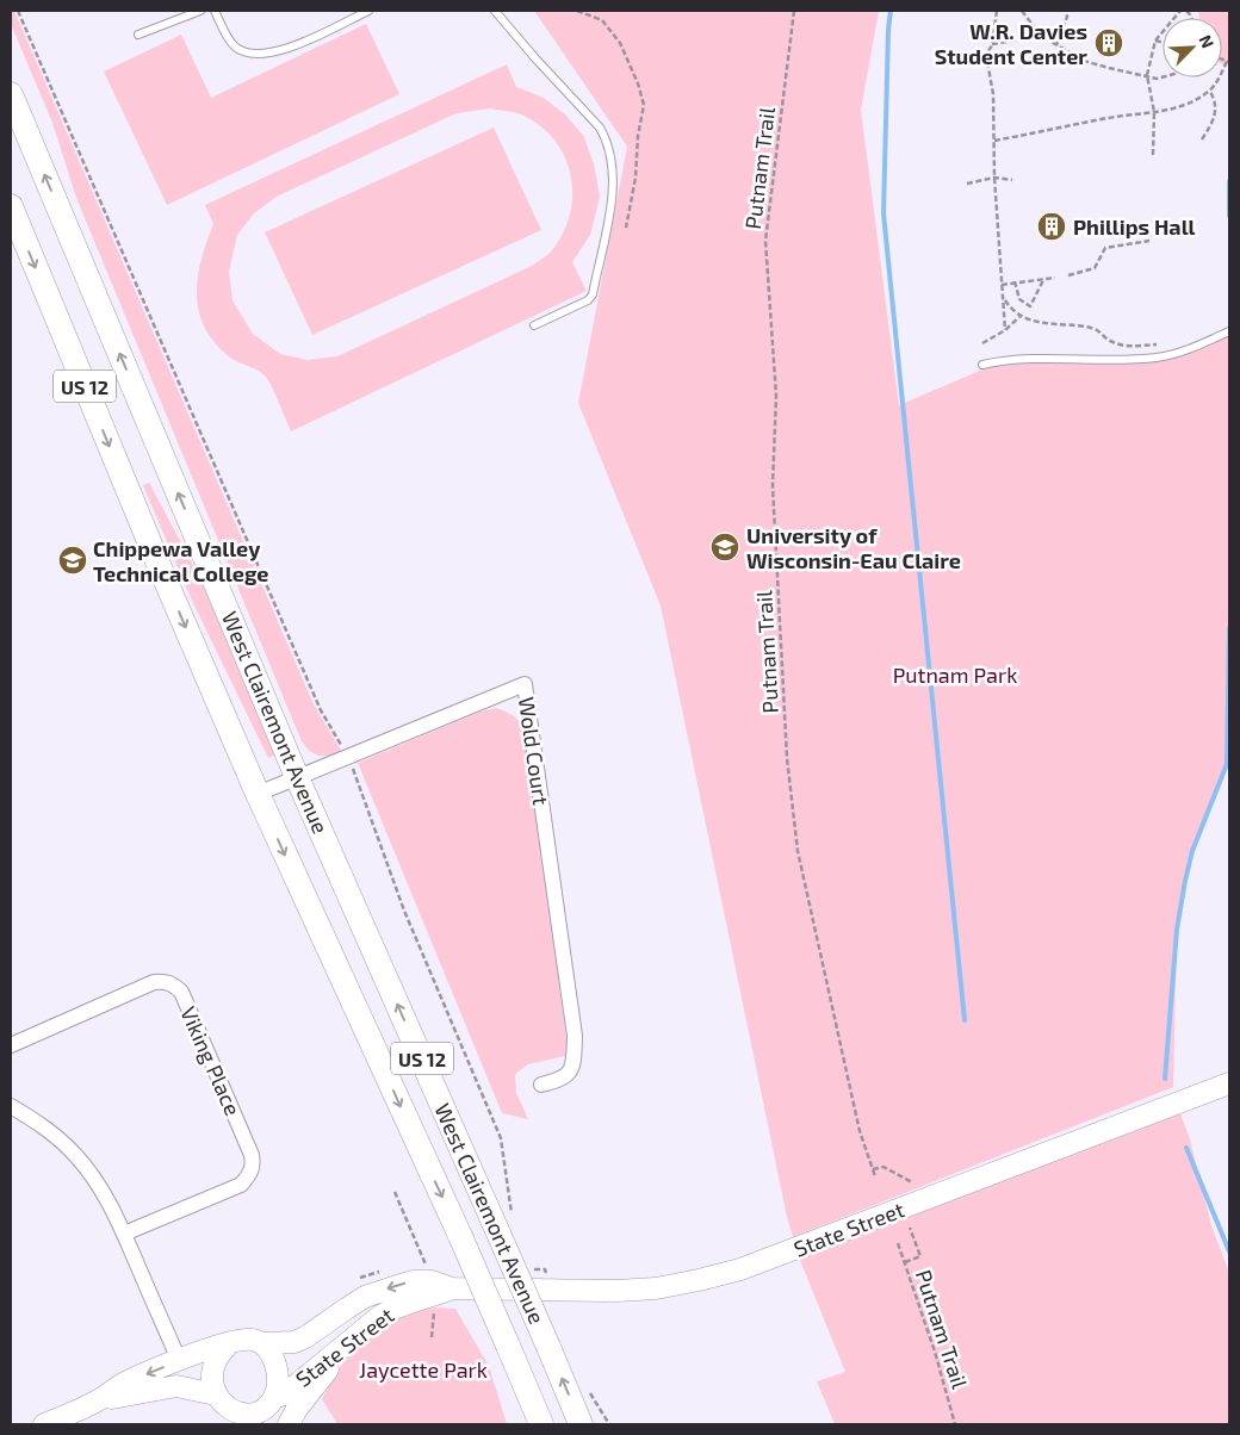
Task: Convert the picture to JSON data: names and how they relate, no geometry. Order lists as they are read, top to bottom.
{
  "streets": {
    "main road": ["US 12", "West Clairemont Avenue", "State Street"],
    "street": ["Wold Court", "Viking Place"],
    "path": ["Putnam Trail"]
  },
  "crossings": [
    ["West Clairemont Avenue", "Wold Court"]
  ],
  "parks": ["Putnam Park", "Jaycette Park"],
  "places": {
    "building": ["W.R. Davies Student Center", "Phillips Hall"],
    "school or university": ["University of Wisconsin-Eau Claire", "Chippewa Valley Technical College"]
  },
  "north": "top right"
}
